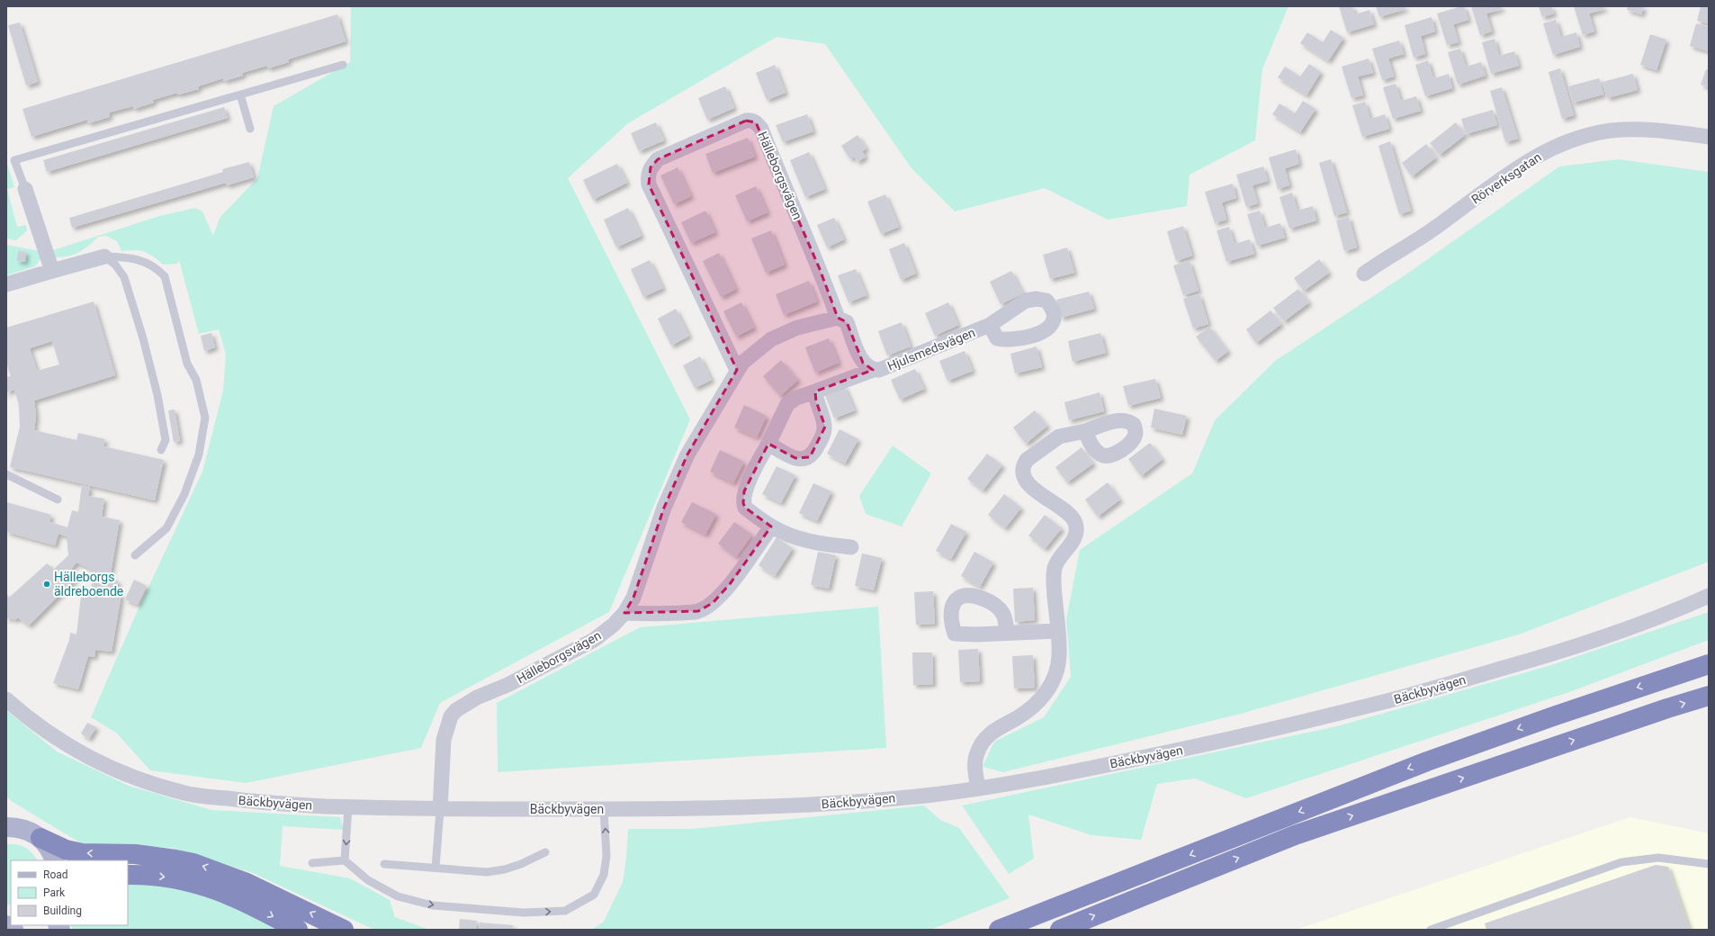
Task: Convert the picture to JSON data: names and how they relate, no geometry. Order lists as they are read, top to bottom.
{
  "streets": {
    "street": [
      "Hälleborgsvägen",
      "Rörverksgatan",
      "Hjulsmedsvägen",
      "Bäckbyvägen"
    ]
  },
  "crossings": [
    ["Hälleborgsvägen", "Hjulsmedsvägen"],
    ["Hälleborgsvägen", "Bäckbyvägen"]
  ],
  "places": ["Hälleborgs äldreboende"],
  "legend": ["Road", "Park", "Building"]
}
